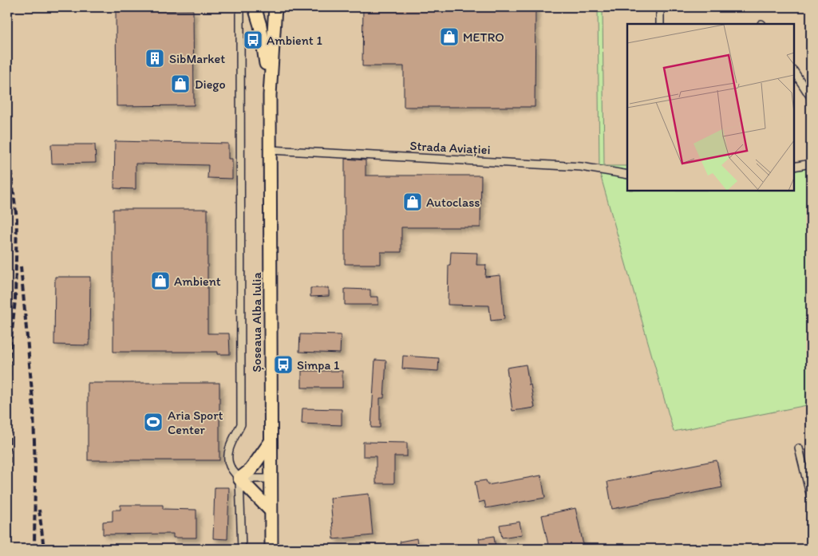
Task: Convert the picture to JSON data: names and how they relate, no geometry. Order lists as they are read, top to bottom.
{
  "streets": {
    "main road": ["Șoseaua Alba Iulia"],
    "street": ["Strada Aviației"]
  },
  "crossings": [
    ["Strada Aviației", "Șoseaua Alba Iulia"]
  ],
  "places": {
    "shop": [
      "METRO",
      "Diego",
      "Autoclass",
      "Ambient"
    ],
    "bus stop": ["Ambient 1", "Simpa 1"],
    "building": ["SibMarket"],
    "sports": ["Aria Sport Center"]
  }
}
